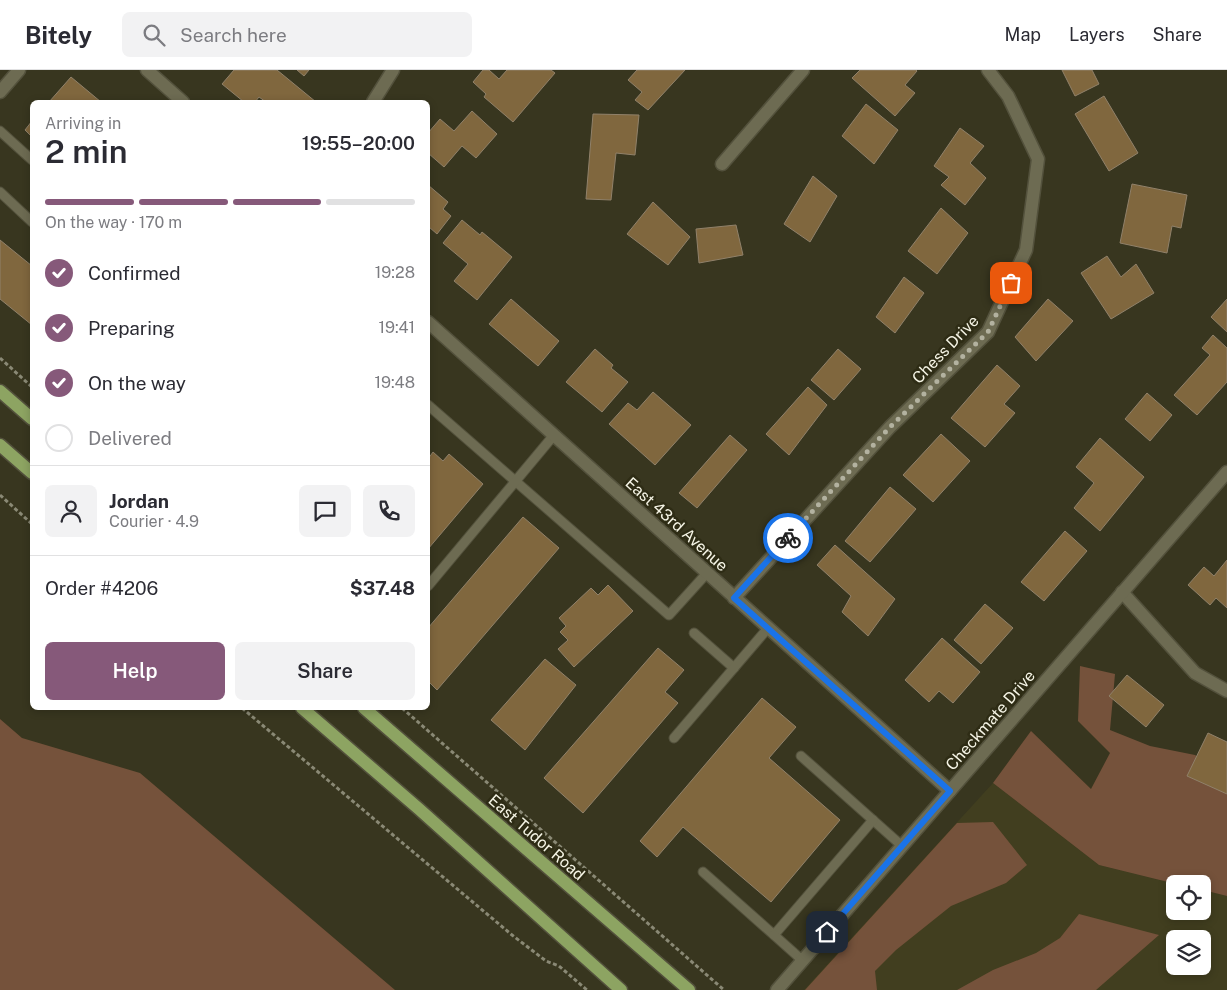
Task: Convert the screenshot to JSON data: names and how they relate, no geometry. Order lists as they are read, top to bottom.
{
  "streets": {
    "main road": ["East Tudor Road"],
    "street": ["Chess Drive", "East 43rd Avenue", "Checkmate Drive"]
  },
  "crossings": [
    ["Chess Drive", "East 43rd Avenue"],
    ["East 43rd Avenue", "Checkmate Drive"]
  ],
  "page": {
    "header": "Bitely",
    "search": "Search here",
    "nav": ["Map", "Layers", "Share"],
    "heading": ["2 min", "Arriving in", "19:55–20:00"],
    "panel": [
      "Jordan",
      "Courier · 4.9",
      "Order #4206",
      "$37.48"
    ],
    "bar": "On the way · 170 m",
    "list": [
      ["Confirmed", "19:28"],
      ["Preparing", "19:41"],
      ["On the way", "19:48"],
      "Delivered"
    ],
    "buttons": ["Help", "Share"]
  }
}
